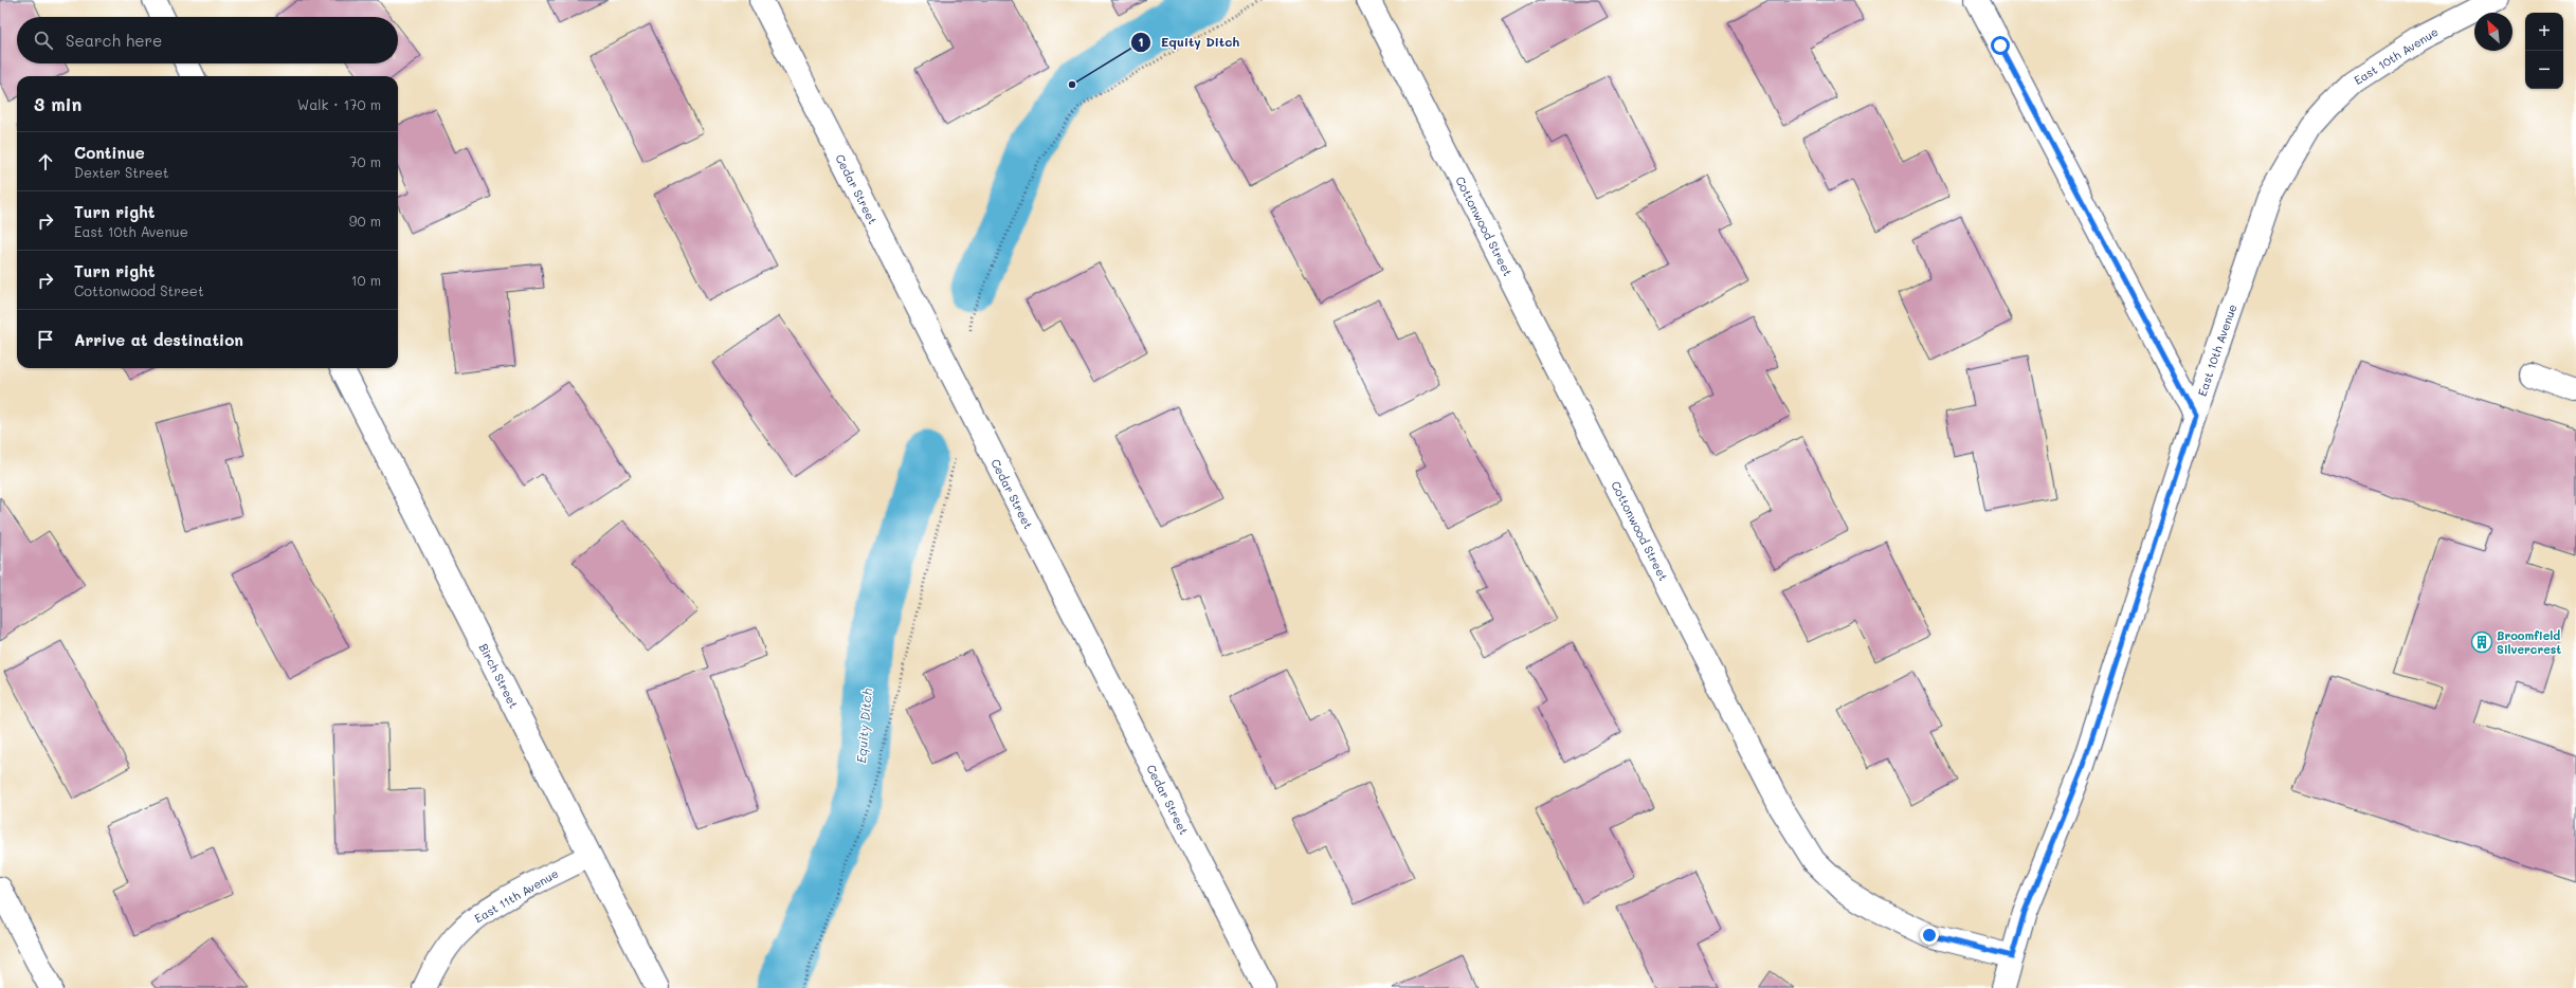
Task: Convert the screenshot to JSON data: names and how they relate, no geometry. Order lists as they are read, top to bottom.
{
  "streets": {
    "street": [
      "East 10th Avenue",
      "Cedar Street",
      "Cottonwood Street",
      "Birch Street",
      "East 11th Avenue"
    ]
  },
  "crossings": [
    ["East 10th Avenue", "Cottonwood Street"],
    ["Birch Street", "East 11th Avenue"]
  ],
  "water": ["Equity Ditch"],
  "places": {
    "other": ["Equity Ditch"],
    "building": ["Broomfield Silvercrest"]
  },
  "north": "top left",
  "page": {
    "map_buttons": ["+", "−"],
    "search": "Search here",
    "heading": ["3 min", "Walk · 170 m"],
    "list": [
      ["Continue", "Dexter Street", "70 m"],
      ["Turn right", "East 10th Avenue", "90 m"],
      ["Turn right", "Cottonwood Street", "10 m"],
      "Arrive at destination"
    ]
  }
}
